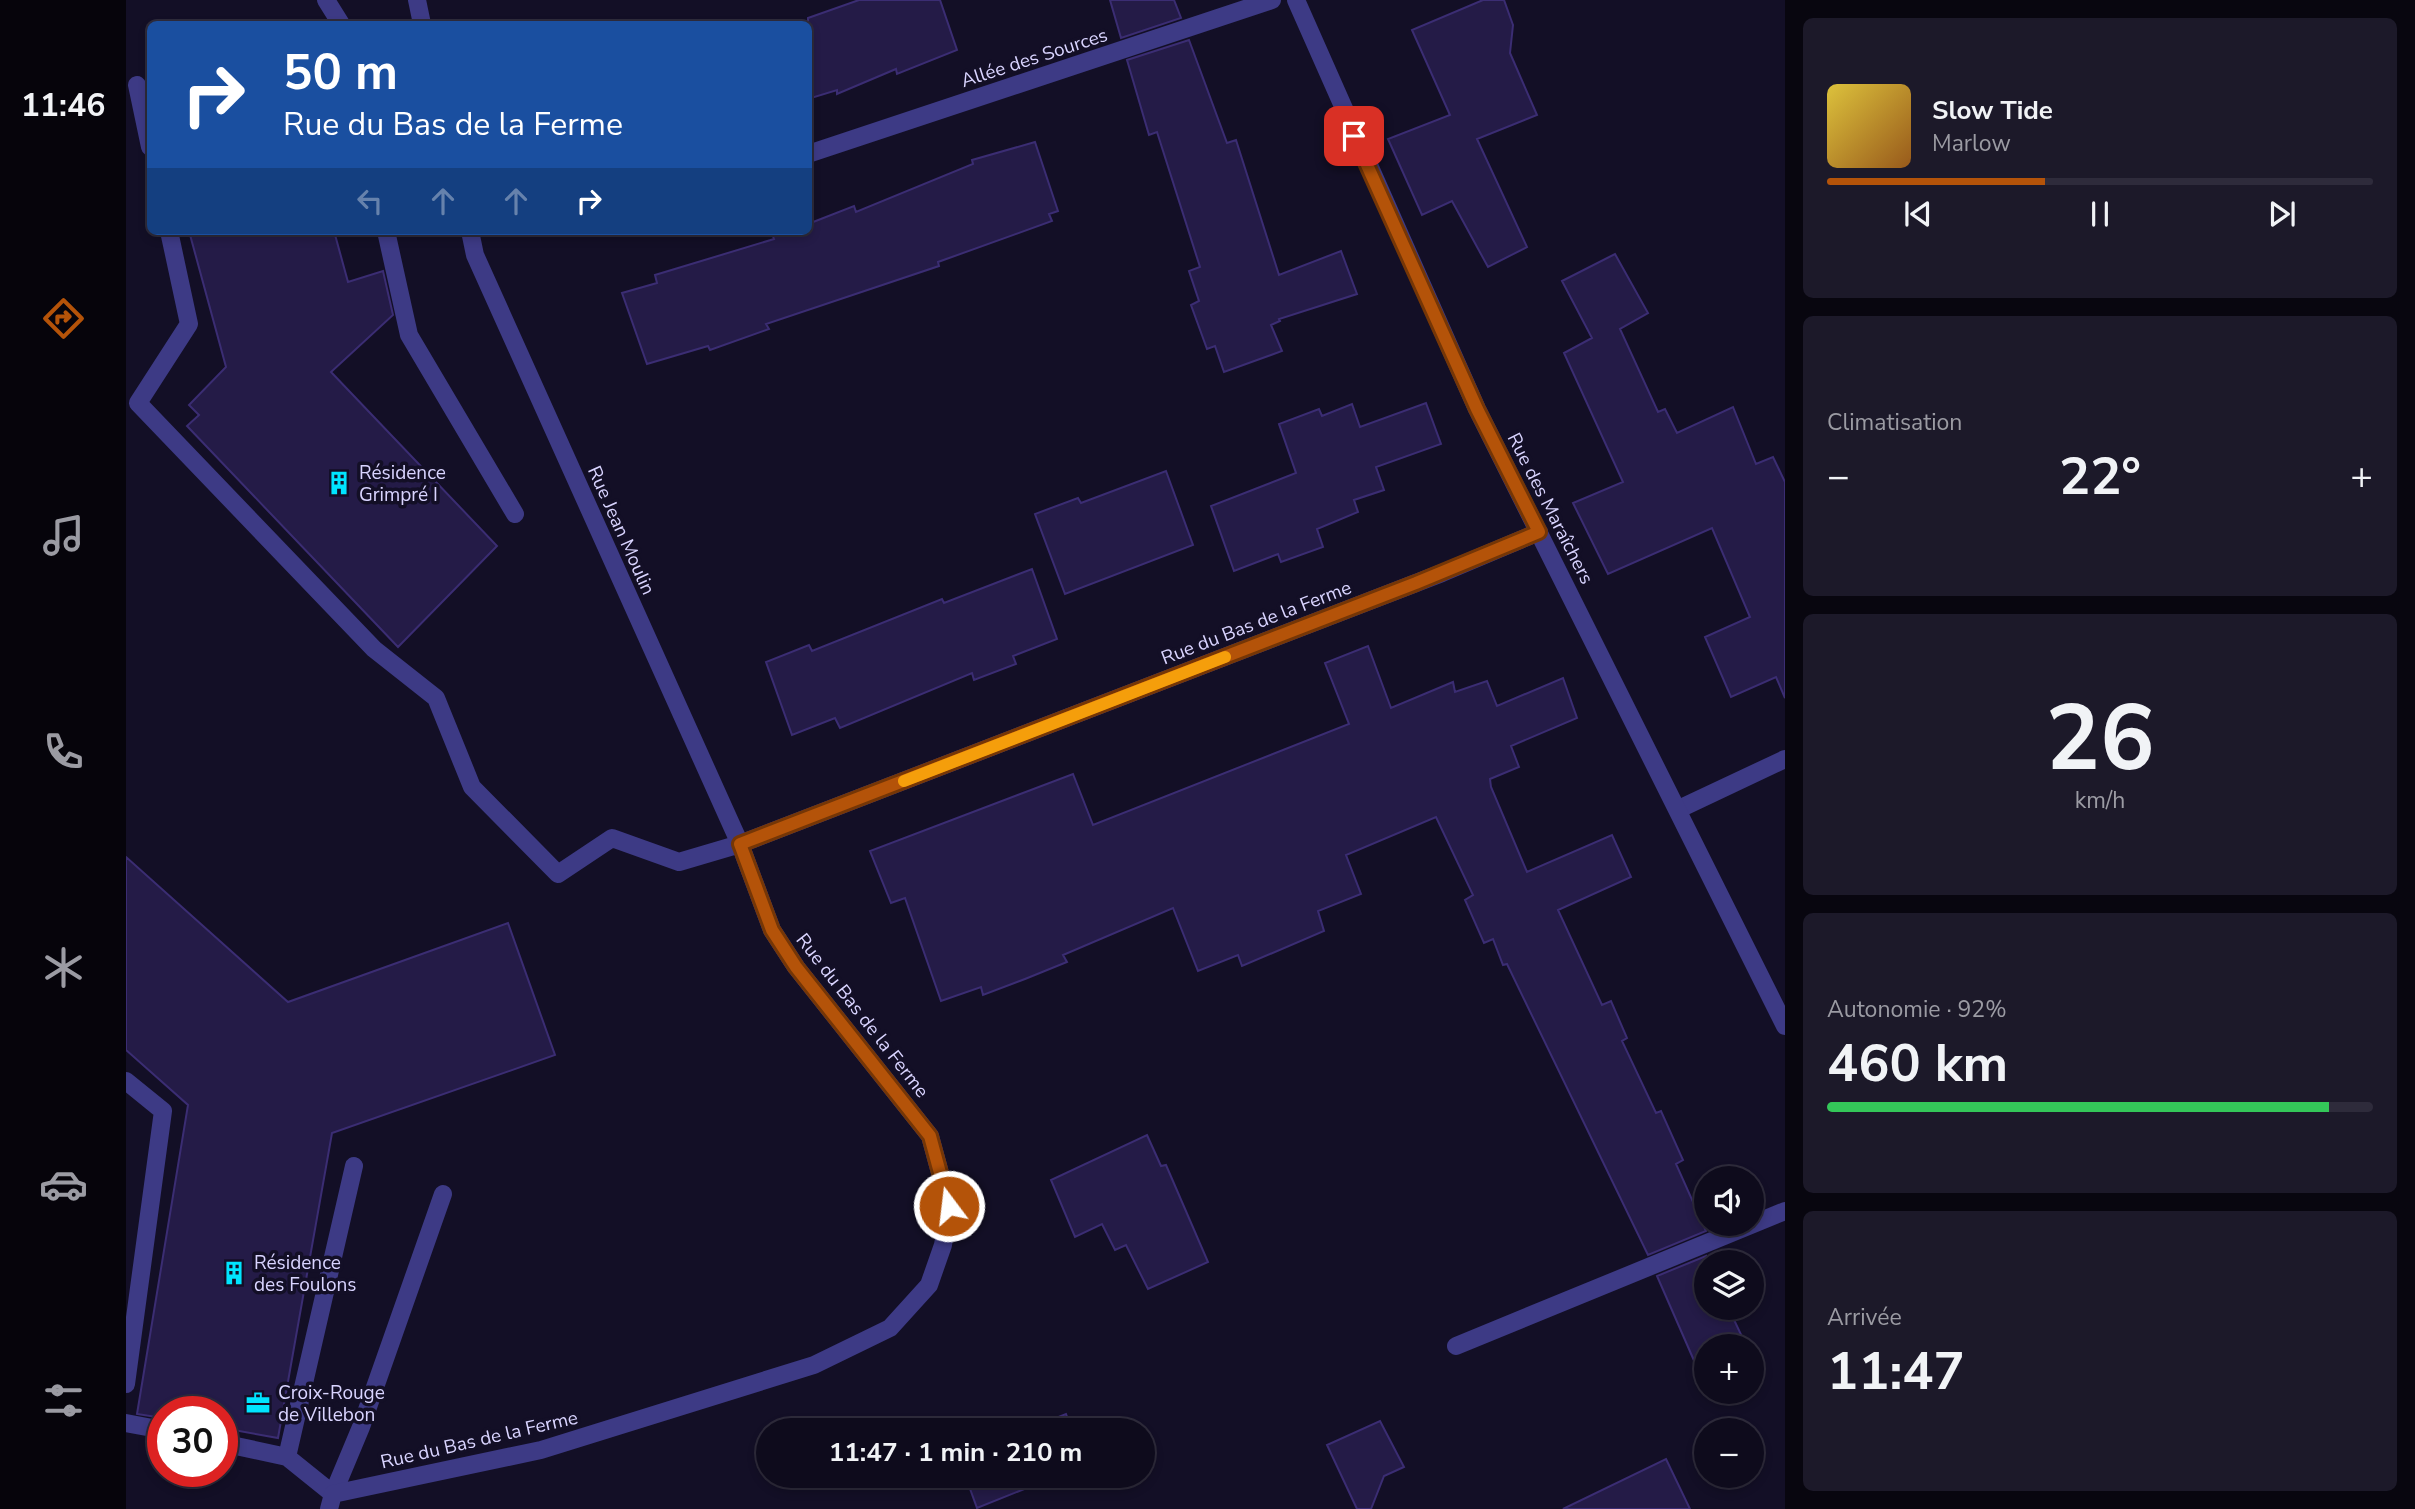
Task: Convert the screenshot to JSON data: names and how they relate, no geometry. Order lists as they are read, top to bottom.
{
  "streets": {
    "street": [
      "Allée des Sources",
      "Rue des Maraîchers",
      "Rue Jean Moulin",
      "Rue du Bas de la Ferme"
    ]
  },
  "crossings": [
    ["Rue des Maraîchers", "Rue du Bas de la Ferme"],
    ["Rue Jean Moulin", "Rue du Bas de la Ferme"]
  ],
  "places": {
    "building": ["Résidence Grimpré I", "Résidence des Foulons"],
    "office": ["Croix-Rouge de Villebon"]
  },
  "page": {
    "tabs": "11:46",
    "turn": ["50 m", "Rue du Bas de la Ferme"],
    "song": ["Slow Tide", "Marlow"],
    "tile": [
      "Climatisation",
      ["26", "km/h"],
      ["Autonomie · 92%", "460 km"],
      ["Arrivée", "11:47"]
    ],
    "heat": ["−", "22°", "+"],
    "map_buttons": ["+", "−"],
    "limit": "30",
    "trip": "11:47 · 1 min · 210 m"
  }
}
